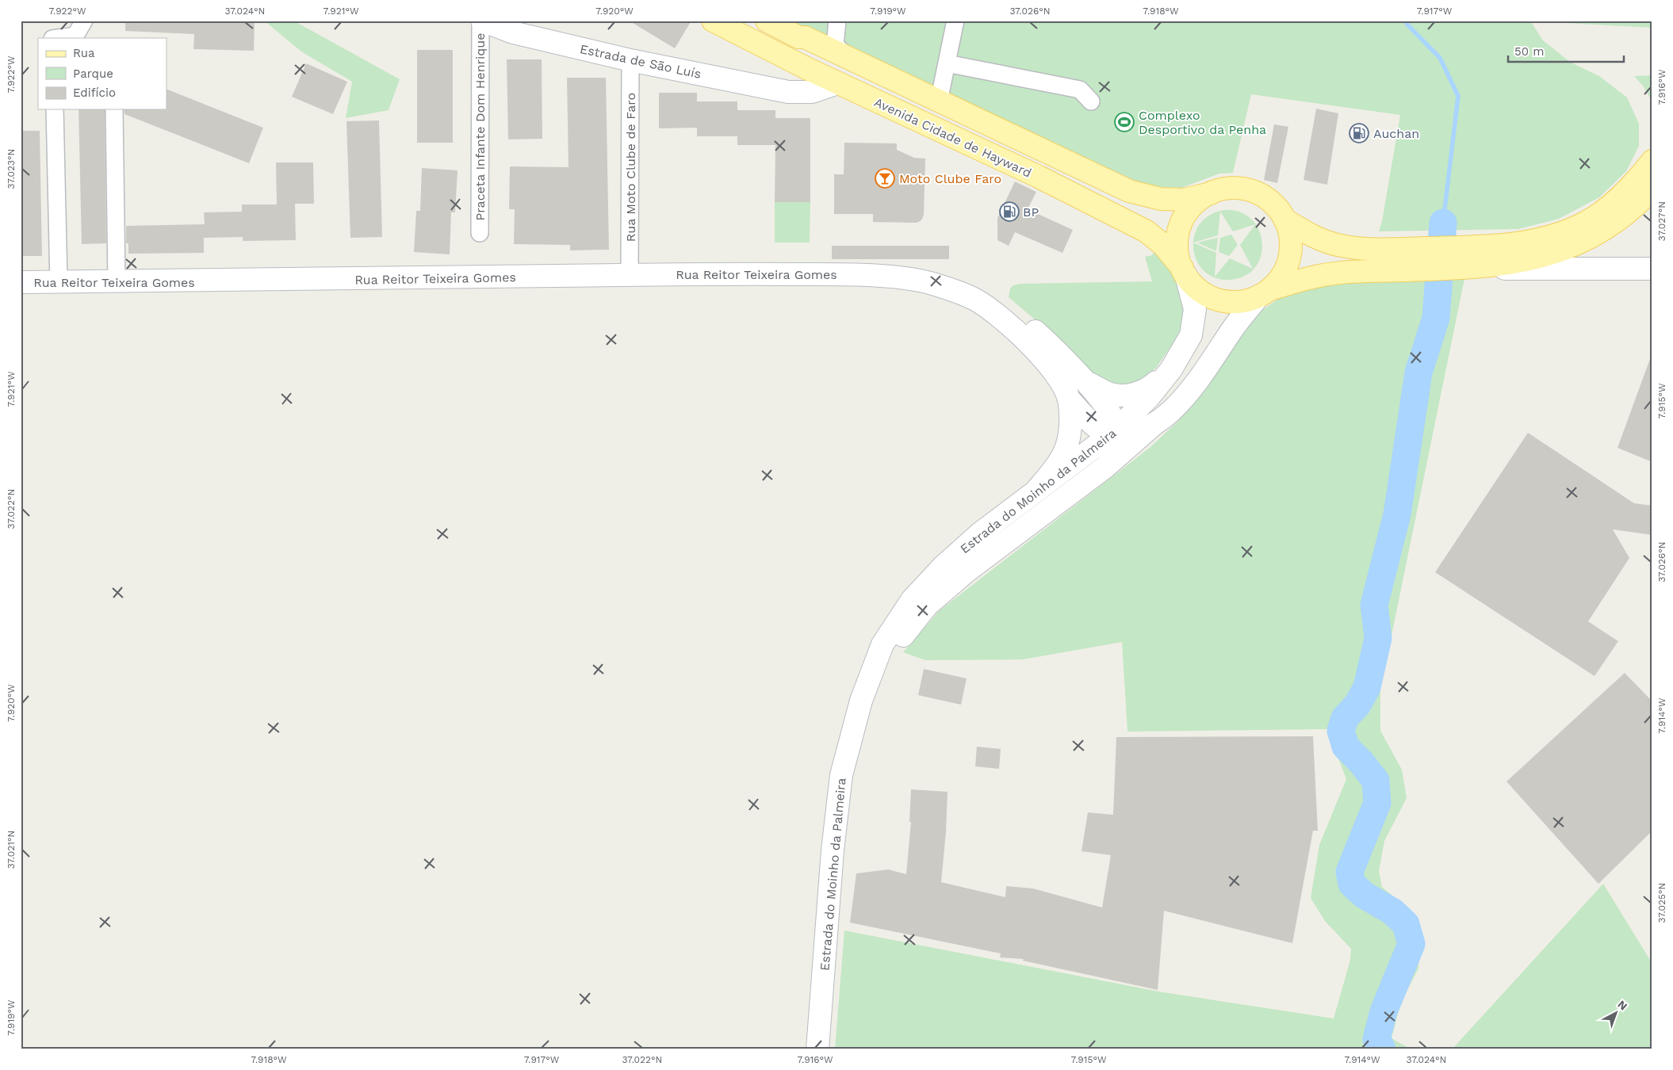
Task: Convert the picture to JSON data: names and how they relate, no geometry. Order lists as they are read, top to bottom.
{
  "streets": {
    "main road": ["Avenida Cidade de Hayward"],
    "street": [
      "Estrada de São Luís",
      "Praceta Infante Dom Henrique",
      "Rua Moto Clube de Faro",
      "Rua Reitor Teixeira Gomes",
      "Estrada do Moinho da Palmeira"
    ]
  },
  "crossings": [
    ["Estrada de São Luís", "Praceta Infante Dom Henrique"],
    ["Estrada de São Luís", "Avenida Cidade de Hayward"],
    ["Estrada de São Luís", "Rua Moto Clube de Faro"],
    ["Avenida Cidade de Hayward", "Estrada do Moinho da Palmeira"],
    ["Rua Moto Clube de Faro", "Rua Reitor Teixeira Gomes"]
  ],
  "places": {
    "sports": ["Complexo Desportivo da Penha"],
    "fuel station": ["Auchan", "BP"],
    "bar": ["Moto Clube Faro"]
  },
  "legend": ["Rua", "Parque", "Edifício"],
  "scale_bar": "50 m",
  "north": "top right",
  "coordinates": [
    "7.922°W",
    "37.024°N",
    "7.921°W",
    "7.920°W",
    "7.919°W",
    "37.026°N",
    "7.918°W",
    "7.917°W",
    "7.916°W",
    "37.023°N",
    "37.027°N",
    "7.915°W",
    "37.022°N",
    "7.914°W",
    "37.021°N",
    "37.025°N"
  ]
}
